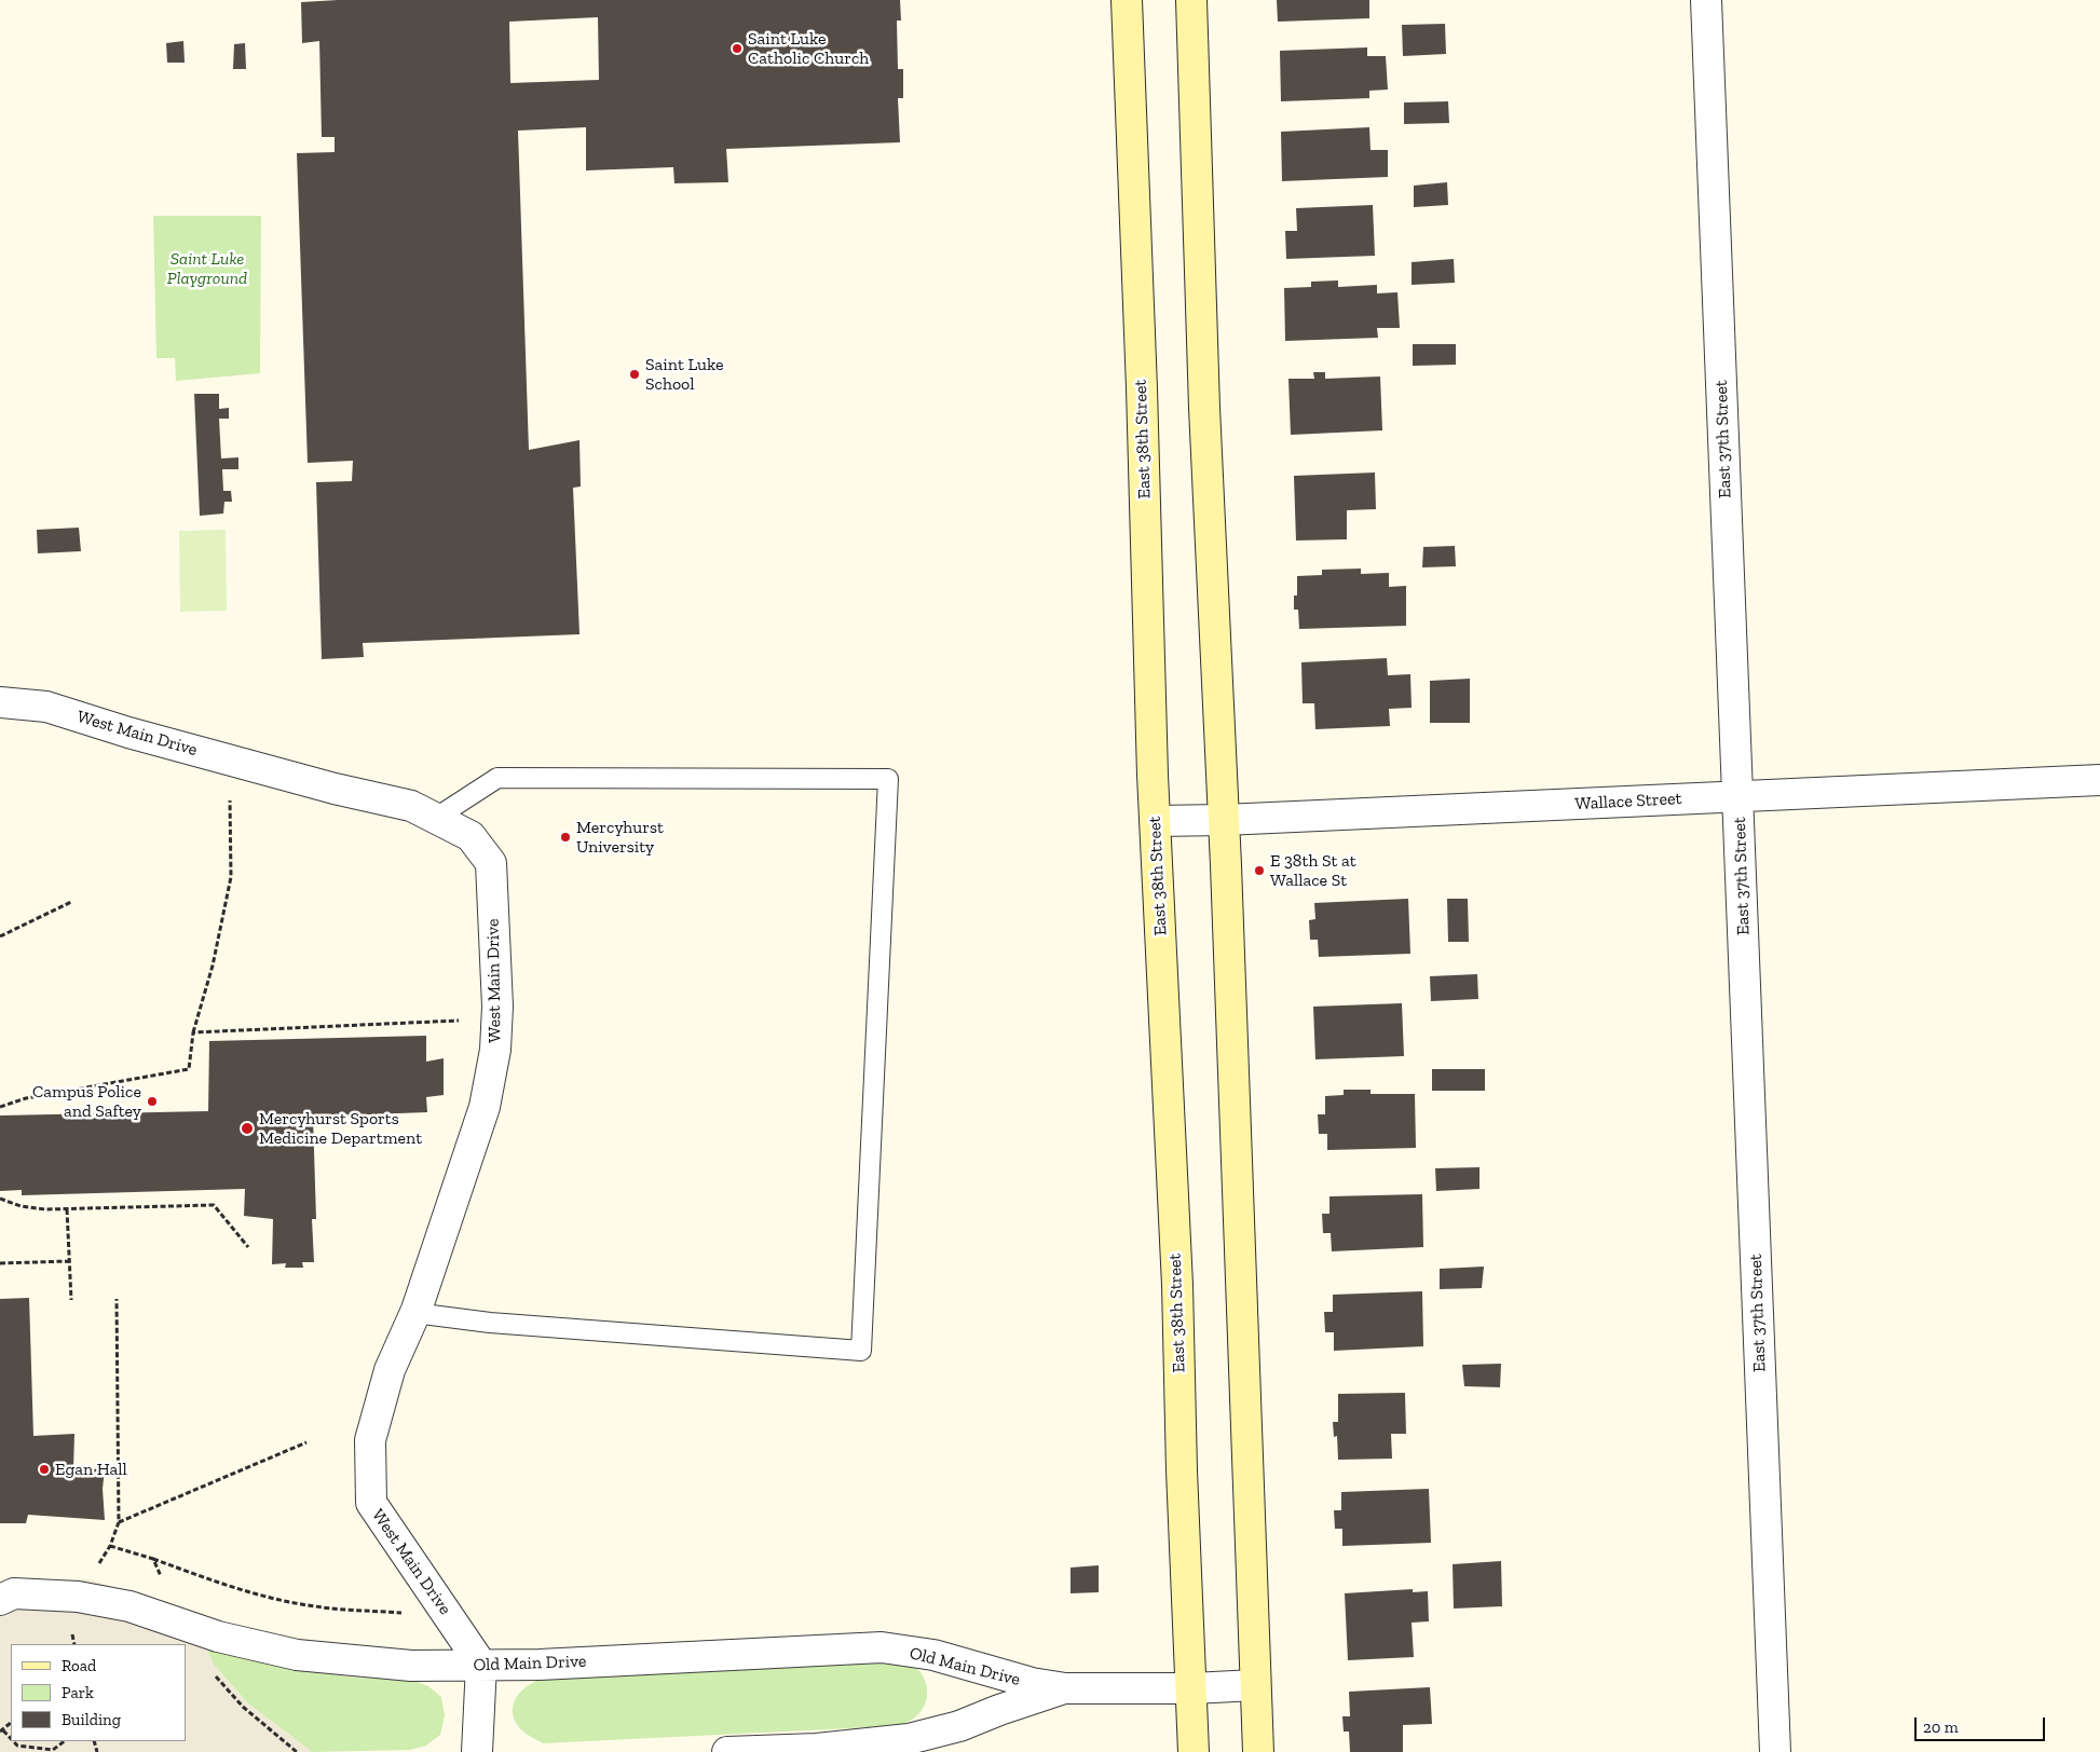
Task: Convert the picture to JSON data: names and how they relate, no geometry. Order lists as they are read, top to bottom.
{
  "streets": {
    "main road": ["East 38th Street"],
    "street": [
      "East 37th Street",
      "West Main Drive",
      "Wallace Street",
      "Old Main Drive"
    ]
  },
  "crossings": [
    ["East 38th Street", "Wallace Street"],
    ["East 38th Street", "Old Main Drive"],
    ["East 37th Street", "Wallace Street"],
    ["West Main Drive", "Old Main Drive"]
  ],
  "parks": ["Saint Luke Playground"],
  "places": [
    "Saint Luke Catholic Church",
    "Saint Luke School",
    "Mercyhurst University",
    "E 38th St at Wallace St",
    "Campus Police and Saftey",
    "Mercyhurst Sports Medicine Department",
    "Egan Hall"
  ],
  "legend": ["Road", "Park", "Building"],
  "scale_bar": "20 m"
}
